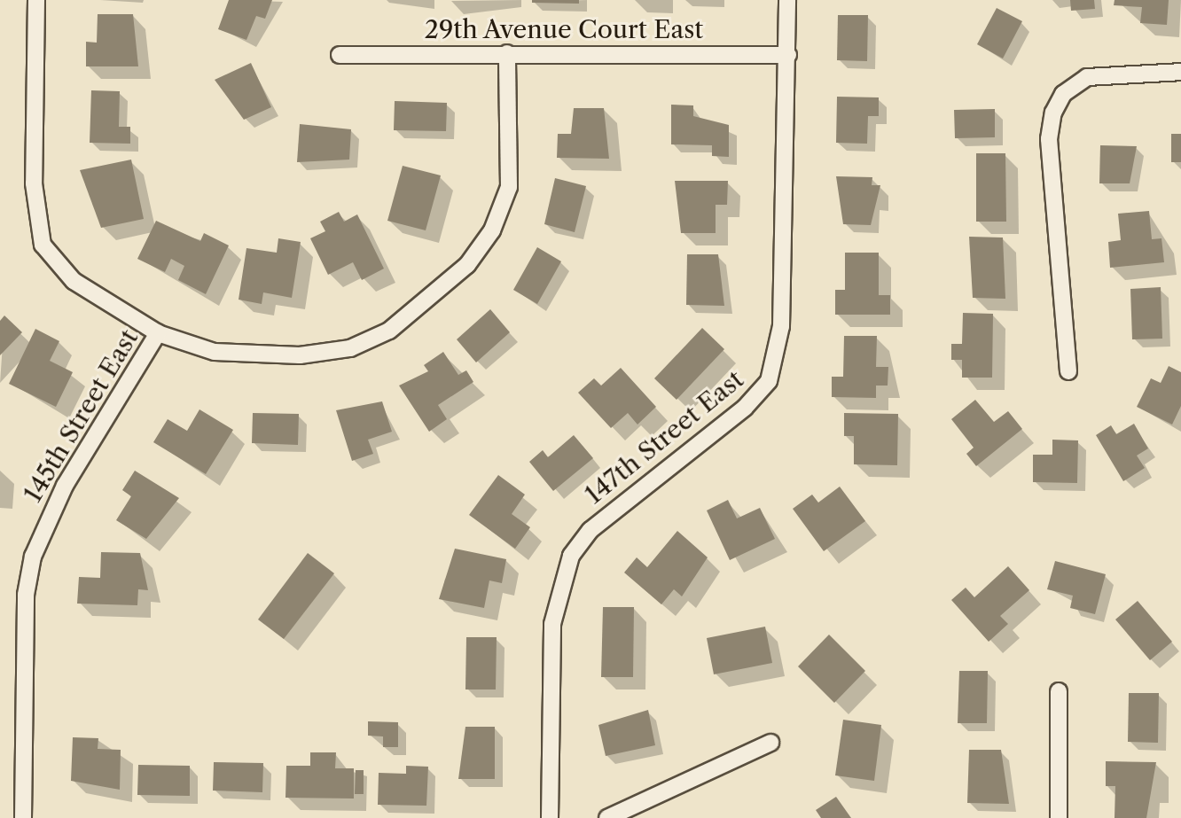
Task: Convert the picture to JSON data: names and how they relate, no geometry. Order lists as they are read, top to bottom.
{
  "streets": {
    "street": ["29th Avenue Court East", "145th Street East", "147th Street East"]
  },
  "crossings": [
    ["29th Avenue Court East", "145th Street East"],
    ["29th Avenue Court East", "147th Street East"]
  ]
}
